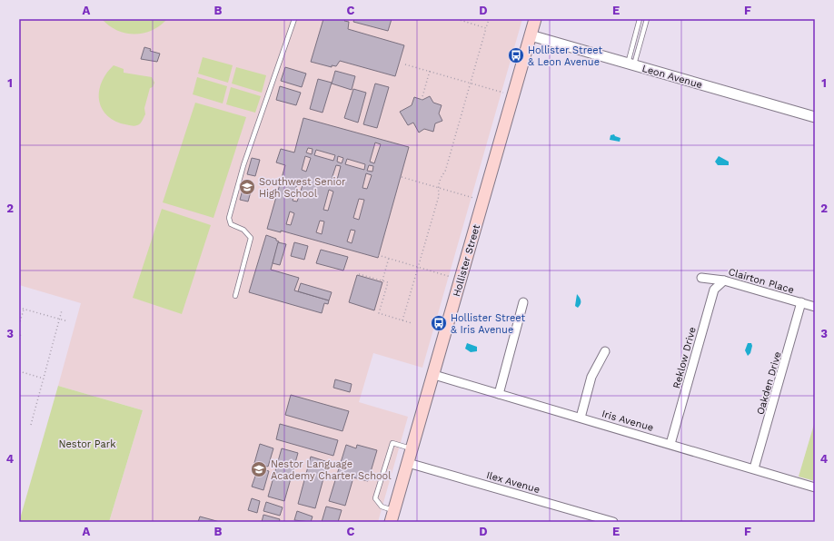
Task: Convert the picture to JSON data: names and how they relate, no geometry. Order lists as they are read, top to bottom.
{
  "streets": {
    "main road": ["Hollister Street"],
    "street": [
      "Leon Avenue",
      "Clairton Place",
      "Reklow Drive",
      "Oakden Drive",
      "Iris Avenue",
      "Ilex Avenue"
    ]
  },
  "crossings": [
    ["Leon Avenue", "Hollister Street"],
    ["Hollister Street", "Iris Avenue"],
    ["Hollister Street", "Ilex Avenue"],
    ["Clairton Place", "Reklow Drive"],
    ["Clairton Place", "Oakden Drive"],
    ["Reklow Drive", "Iris Avenue"],
    ["Oakden Drive", "Iris Avenue"]
  ],
  "parks": ["Nestor Park"],
  "places": {
    "bus stop": ["Hollister Street & Leon Avenue", "Hollister Street & Iris Avenue"],
    "school or university": ["Southwest Senior High School", "Nestor Language Academy Charter School"]
  },
  "grid": {
    "columns": [
      "A",
      "B",
      "C",
      "D",
      "E",
      "F"
    ],
    "rows": [
      "1",
      "2",
      "3",
      "4"
    ]
  }
}
